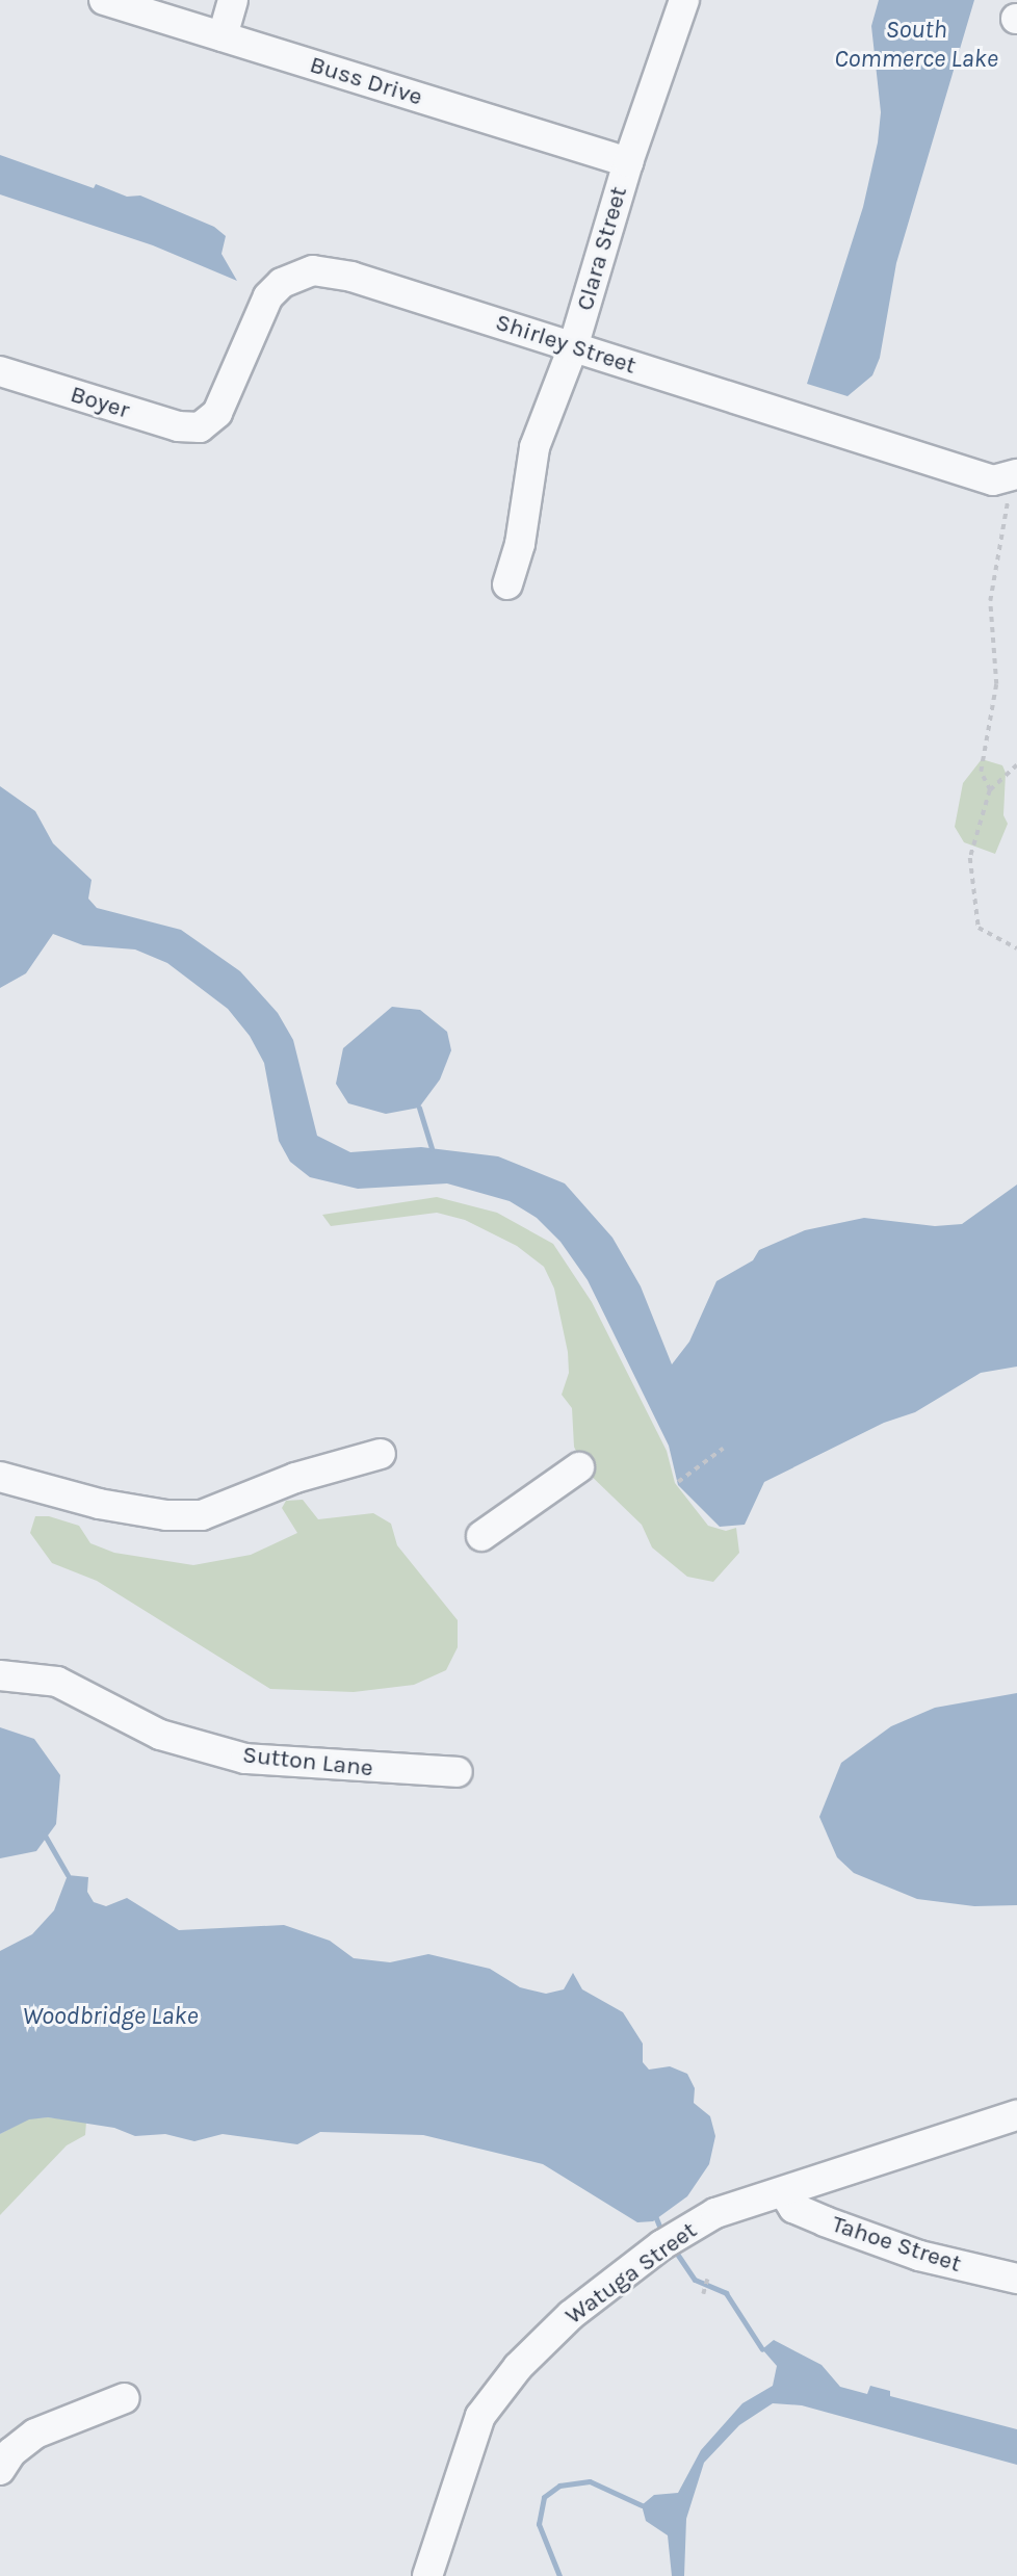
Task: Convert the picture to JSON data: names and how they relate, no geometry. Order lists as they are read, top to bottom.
{
  "streets": {
    "street": [
      "Buss Drive",
      "Clara Street",
      "Shirley Street",
      "Boyer",
      "Sutton Lane",
      "Tahoe Street",
      "Watuga Street"
    ]
  },
  "crossings": [
    ["Buss Drive", "Clara Street"],
    ["Clara Street", "Shirley Street"],
    ["Shirley Street", "Boyer"],
    ["Tahoe Street", "Watuga Street"]
  ],
  "water": ["South Commerce Lake", "Woodbridge Lake"]
}
